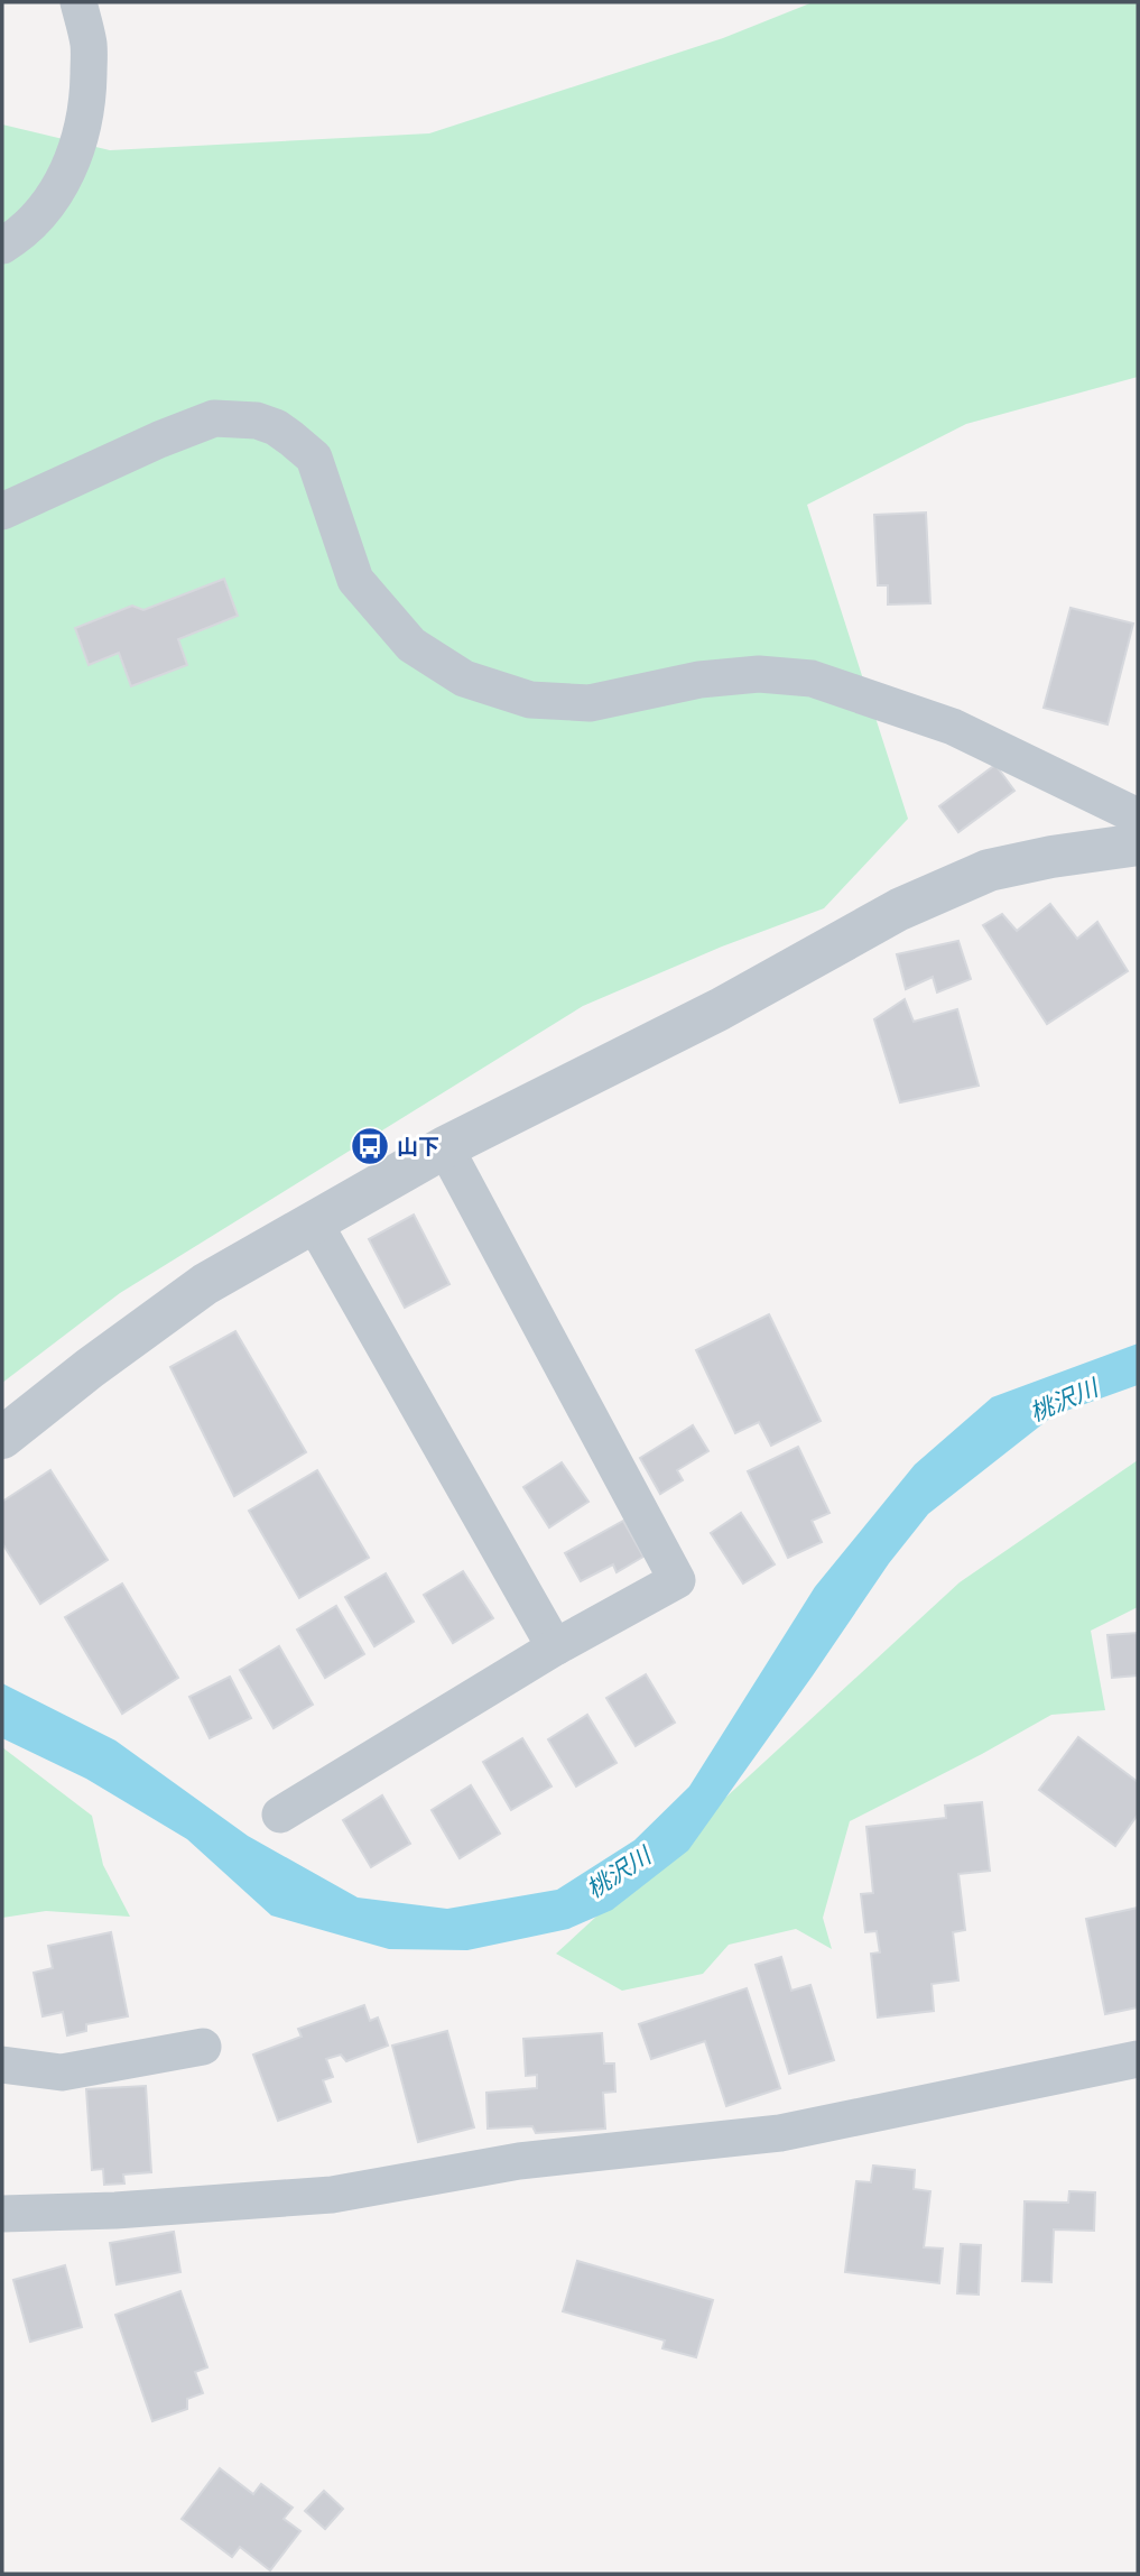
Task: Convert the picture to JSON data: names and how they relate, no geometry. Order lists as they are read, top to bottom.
{
  "water": ["桃沢川"],
  "places": {
    "bus stop": ["山下"]
  }
}
